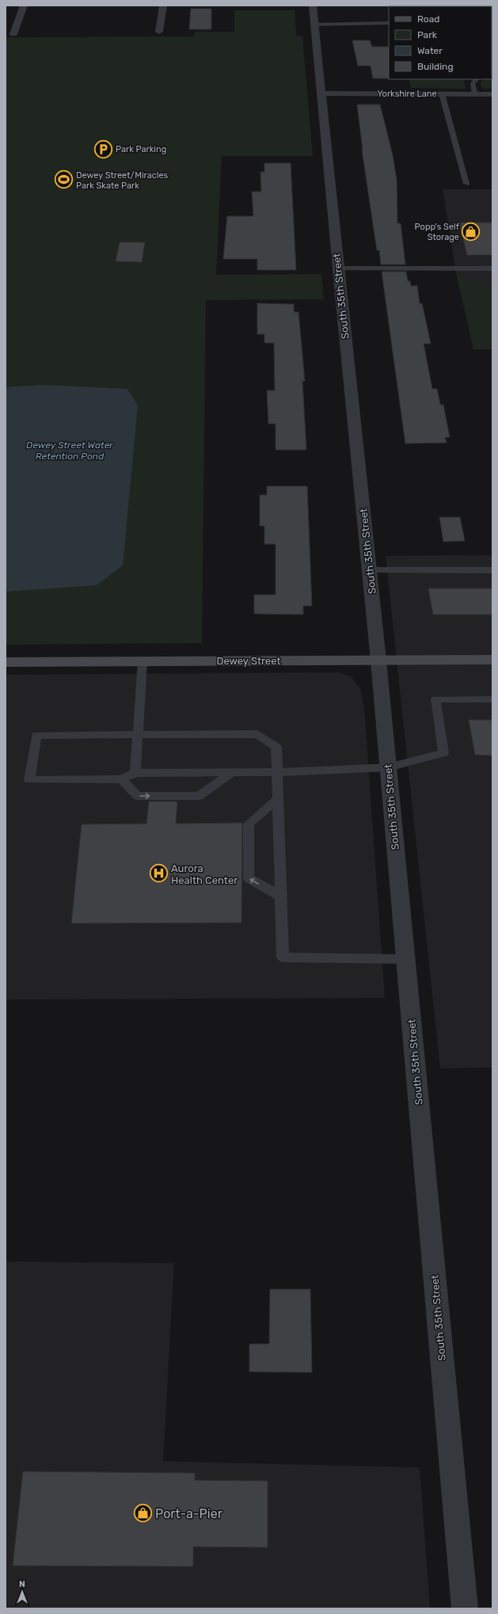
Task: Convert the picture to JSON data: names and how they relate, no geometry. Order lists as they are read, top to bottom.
{
  "streets": {
    "street": ["Yorkshire Lane", "South 35th Street", "Dewey Street"]
  },
  "crossings": [
    ["Yorkshire Lane", "South 35th Street"],
    ["South 35th Street", "Dewey Street"]
  ],
  "water": ["Dewey Street Water Retention Pond"],
  "places": {
    "parking": ["Park Parking"],
    "sports": ["Dewey Street/Miracles Park Skate Park"],
    "shop": ["Popp's Self Storage", "Port-a-Pier"],
    "hospital": ["Aurora Health Center"]
  },
  "legend": [
    "Road",
    "Park",
    "Water",
    "Building"
  ],
  "north": "top"
}
